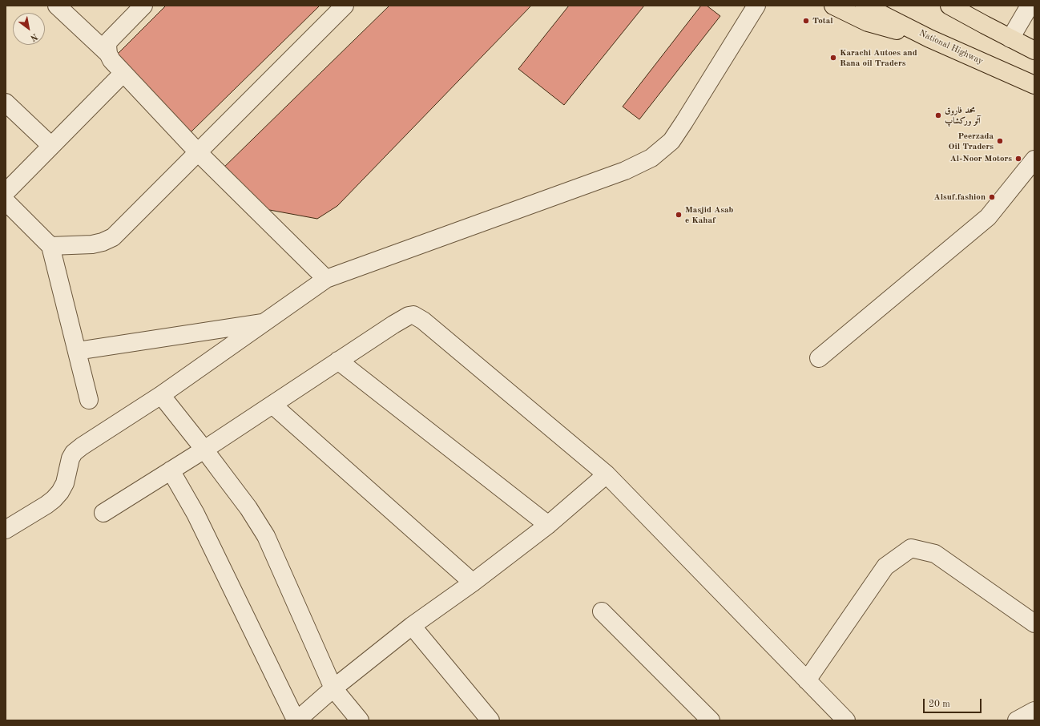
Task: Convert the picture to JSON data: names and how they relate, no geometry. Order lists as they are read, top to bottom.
{
  "streets": {
    "highway": ["National Highway"]
  },
  "places": [
    "Total",
    "Karachi Autoes and Rana oil Traders",
    "محمد فاروق آٹو ورکشاپ",
    "Peerzada Oil Traders",
    "Al-Noor Motors",
    "Alsuf.fashion",
    "Masjid Asab e Kahaf"
  ],
  "scale_bar": "20 m",
  "north": "bottom right"
}
